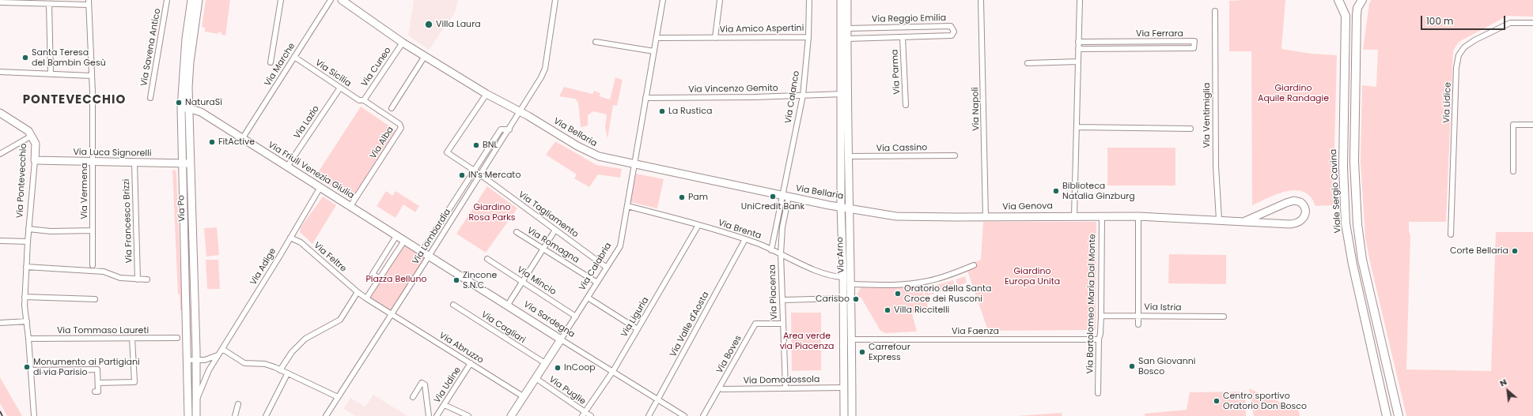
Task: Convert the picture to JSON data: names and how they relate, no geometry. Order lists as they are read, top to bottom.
{
  "streets": {
    "main road": ["Viale Sergio Cavina"],
    "street": [
      "Via Reggio Emilia",
      "Via Amico Aspertini",
      "Via Ferrara",
      "Via Savena Antico",
      "Via Marche",
      "Via Cuneo",
      "Via Parma",
      "Via Sicilia",
      "Via Vincenzo Gemito",
      "Via Calanco",
      "Via Lidice",
      "Via Napoli",
      "Via Ventimiglia",
      "Via Lazio",
      "Via Bellaria",
      "Via Alba",
      "Via Cassino",
      "Via Luca Signorelli",
      "Via Friuli Venezia Giulia",
      "Via Pontevecchio",
      "Via Vermena",
      "Via Genova",
      "Via Po",
      "Via Tagliamento",
      "Via Francesco Brizzi",
      "Via Brenta",
      "Via Lombardia",
      "Via Romagna",
      "Via Arno",
      "Via Feltre",
      "Via Adige",
      "Via Calabria",
      "Via Mincio",
      "Via Piacenza",
      "Via Bartolomeo Maria Dal Monte",
      "Via Istria",
      "Via Liguria",
      "Via Sardegna",
      "Via Valle d'Aosta",
      "Via Cagliari",
      "Via Tommaso Laureti",
      "Via Faenza",
      "Via Abruzzo",
      "Via Boves",
      "Via Domodossola",
      "Via Udine",
      "Via Puglie"
    ]
  },
  "crossings": [
    ["Via Reggio Emilia", "Via Parma"],
    ["Via Reggio Emilia", "Via Arno"],
    ["Via Amico Aspertini", "Via Calanco"],
    ["Via Amico Aspertini", "Via Calabria"],
    ["Via Marche", "Via Sicilia"],
    ["Via Marche", "Via Friuli Venezia Giulia"],
    ["Via Cuneo", "Via Sicilia"],
    ["Via Cuneo", "Via Bellaria"],
    ["Via Cuneo", "Via Alba"],
    ["Via Sicilia", "Via Lazio"],
    ["Via Sicilia", "Via Alba"],
    ["Via Vincenzo Gemito", "Via Calanco"],
    ["Via Vincenzo Gemito", "Via Arno"],
    ["Via Vincenzo Gemito", "Via Calabria"],
    ["Via Calanco", "Via Bellaria"],
    ["Via Calanco", "Via Piacenza"],
    ["Via Napoli", "Via Genova"],
    ["Via Ventimiglia", "Via Genova"],
    ["Via Lazio", "Via Friuli Venezia Giulia"],
    ["Via Bellaria", "Via Genova"],
    ["Via Bellaria", "Via Lombardia"],
    ["Via Bellaria", "Via Arno"],
    ["Via Bellaria", "Via Calabria"],
    ["Via Bellaria", "Via Piacenza"],
    ["Via Alba", "Via Friuli Venezia Giulia"],
    ["Via Cassino", "Via Arno"],
    ["Via Luca Signorelli", "Via Pontevecchio"],
    ["Via Luca Signorelli", "Via Vermena"],
    ["Via Luca Signorelli", "Via Po"],
    ["Via Luca Signorelli", "Via Francesco Brizzi"],
    ["Via Friuli Venezia Giulia", "Via Po"],
    ["Via Friuli Venezia Giulia", "Via Lombardia"],
    ["Via Friuli Venezia Giulia", "Via Adige"],
    ["Via Friuli Venezia Giulia", "Via Sardegna"],
    ["Via Pontevecchio", "Via Vermena"],
    ["Via Pontevecchio", "Via Tommaso Laureti"],
    ["Via Genova", "Via Arno"],
    ["Via Genova", "Via Bartolomeo Maria Dal Monte"],
    ["Via Po", "Via Adige"],
    ["Via Tagliamento", "Via Lombardia"],
    ["Via Tagliamento", "Via Calabria"],
    ["Via Brenta", "Via Arno"],
    ["Via Brenta", "Via Calabria"],
    ["Via Brenta", "Via Piacenza"],
    ["Via Brenta", "Via Liguria"],
    ["Via Brenta", "Via Valle d'Aosta"],
    ["Via Lombardia", "Via Sardegna"],
    ["Via Lombardia", "Via Abruzzo"],
    ["Via Romagna", "Via Calabria"],
    ["Via Arno", "Via Faenza"],
    ["Via Arno", "Via Domodossola"],
    ["Via Feltre", "Via Adige"],
    ["Via Calabria", "Via Mincio"],
    ["Via Calabria", "Via Sardegna"],
    ["Via Calabria", "Via Cagliari"],
    ["Via Calabria", "Via Abruzzo"],
    ["Via Calabria", "Via Puglie"],
    ["Via Piacenza", "Via Boves"],
    ["Via Piacenza", "Via Domodossola"],
    ["Via Bartolomeo Maria Dal Monte", "Via Istria"],
    ["Via Bartolomeo Maria Dal Monte", "Via Faenza"],
    ["Via Liguria", "Via Sardegna"],
    ["Via Liguria", "Via Puglie"],
    ["Via Sardegna", "Via Valle d'Aosta"],
    ["Via Abruzzo", "Via Udine"],
    ["Via Boves", "Via Domodossola"]
  ],
  "districts": ["PONTEVECCHIO"],
  "parks": [
    "Giardino Aquile Randagie",
    "Giardino Rosa Parks",
    "Giardino Europa Unita",
    "Piazza Belluno",
    "Area verde via Piacenza"
  ],
  "places": [
    "Villa Laura",
    "Santa Teresa del Bambin Gesù",
    "NaturaSì",
    "La Rustica",
    "FitActive",
    "BNL",
    "IN's Mercato",
    "Biblioteca Natalia Ginzburg",
    "UniCredit Bank",
    "Pam",
    "Corte Bellaria",
    "Zincone S.N.C.",
    "Oratorio della Santa Croce dei Rusconi",
    "Carisbo",
    "Villa Riccitelli",
    "Carrefour Express",
    "San Giovanni Bosco",
    "Monumento ai Partigiani di via Parisio",
    "InCoop",
    "Centro sportivo Oratorio Don Bosco"
  ],
  "scale_bar": "100 m",
  "north": "top left"
}
